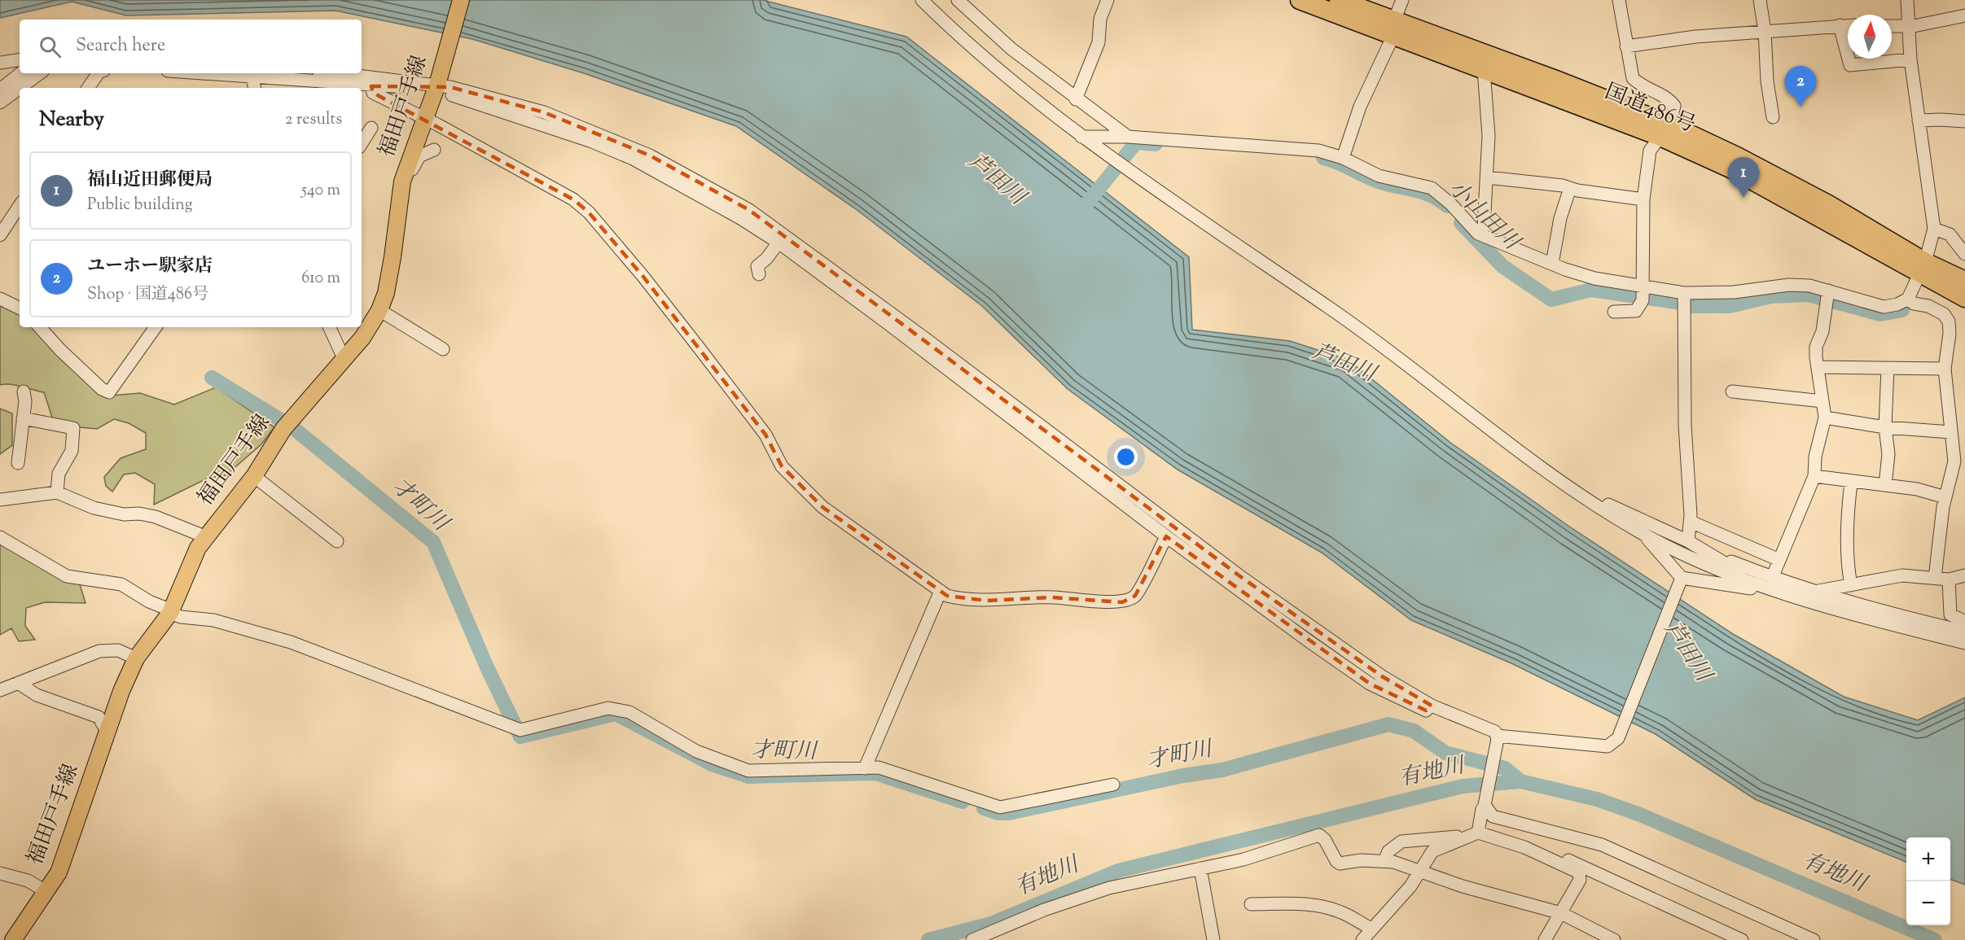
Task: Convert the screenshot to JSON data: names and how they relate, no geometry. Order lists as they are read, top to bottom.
{
  "streets": {
    "highway": ["国道486号"],
    "main road": ["福田戸手線"]
  },
  "water": [
    "芦田川",
    "小山田川",
    "才町川",
    "有地川"
  ],
  "north": "top",
  "page": {
    "search": "Search here",
    "pins": ["2", "1"],
    "heading": ["Nearby", "2 results"],
    "list": [
      {
        "mark": "1",
        "name": "福山近田郵便局",
        "note": "Public building",
        "value": "540 m"
      },
      {
        "mark": "2",
        "name": "ユーホー駅家店",
        "note": "Shop · 国道486号",
        "value": "610 m"
      }
    ],
    "map_buttons": ["+", "−"]
  }
}
